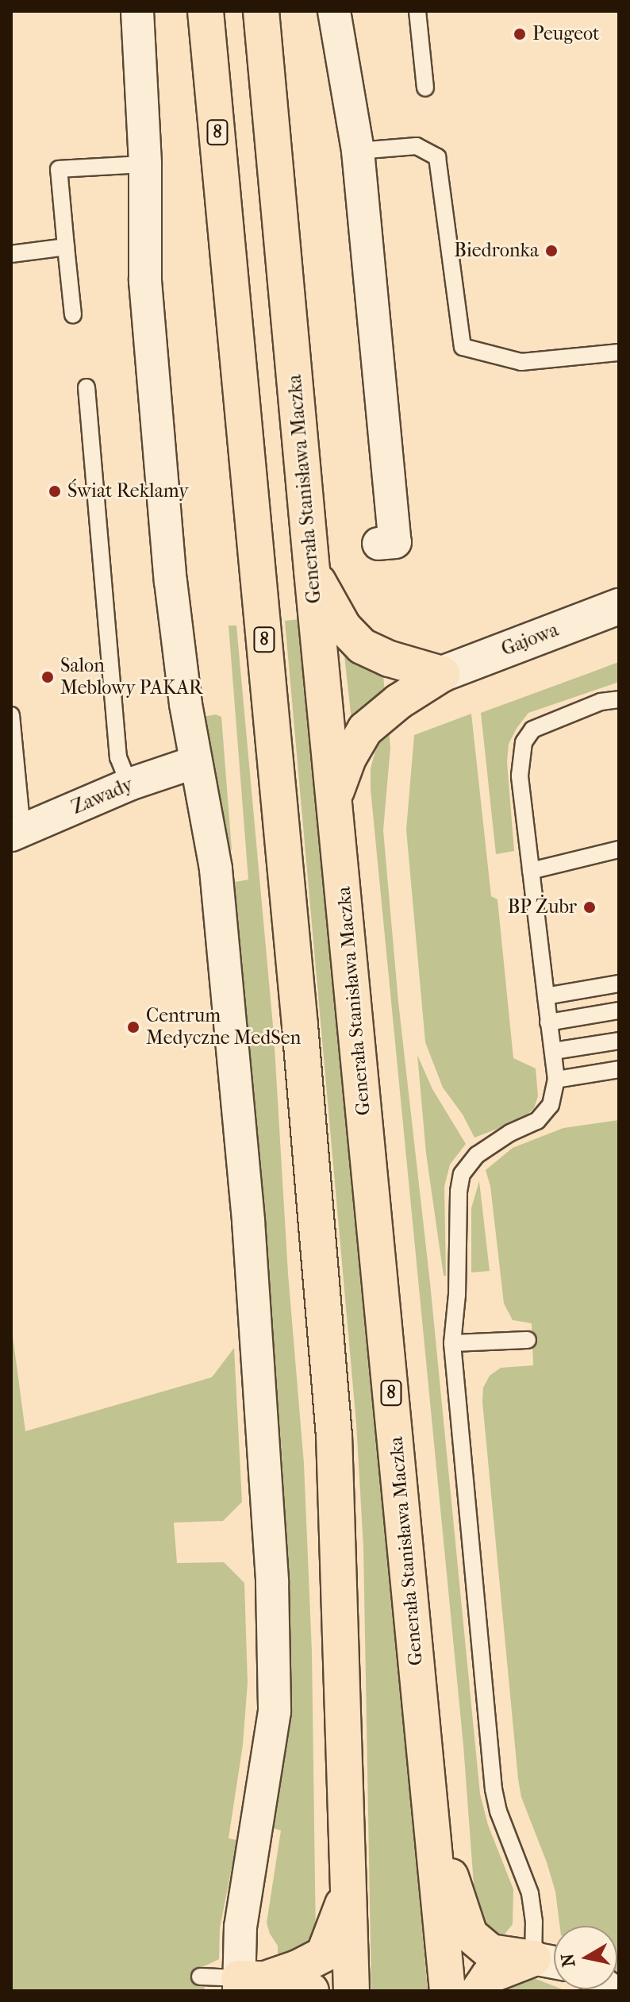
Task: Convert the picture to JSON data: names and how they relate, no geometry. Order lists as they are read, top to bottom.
{
  "streets": {
    "highway": ["8", "Generała Stanisława Maczka"],
    "street": ["Gajowa", "Zawady"]
  },
  "places": [
    "Peugeot",
    "Biedronka",
    "Świat Reklamy",
    "Salon Meblowy PAKAR",
    "BP Żubr",
    "Centrum Medyczne MedSen"
  ],
  "north": "left"
}
